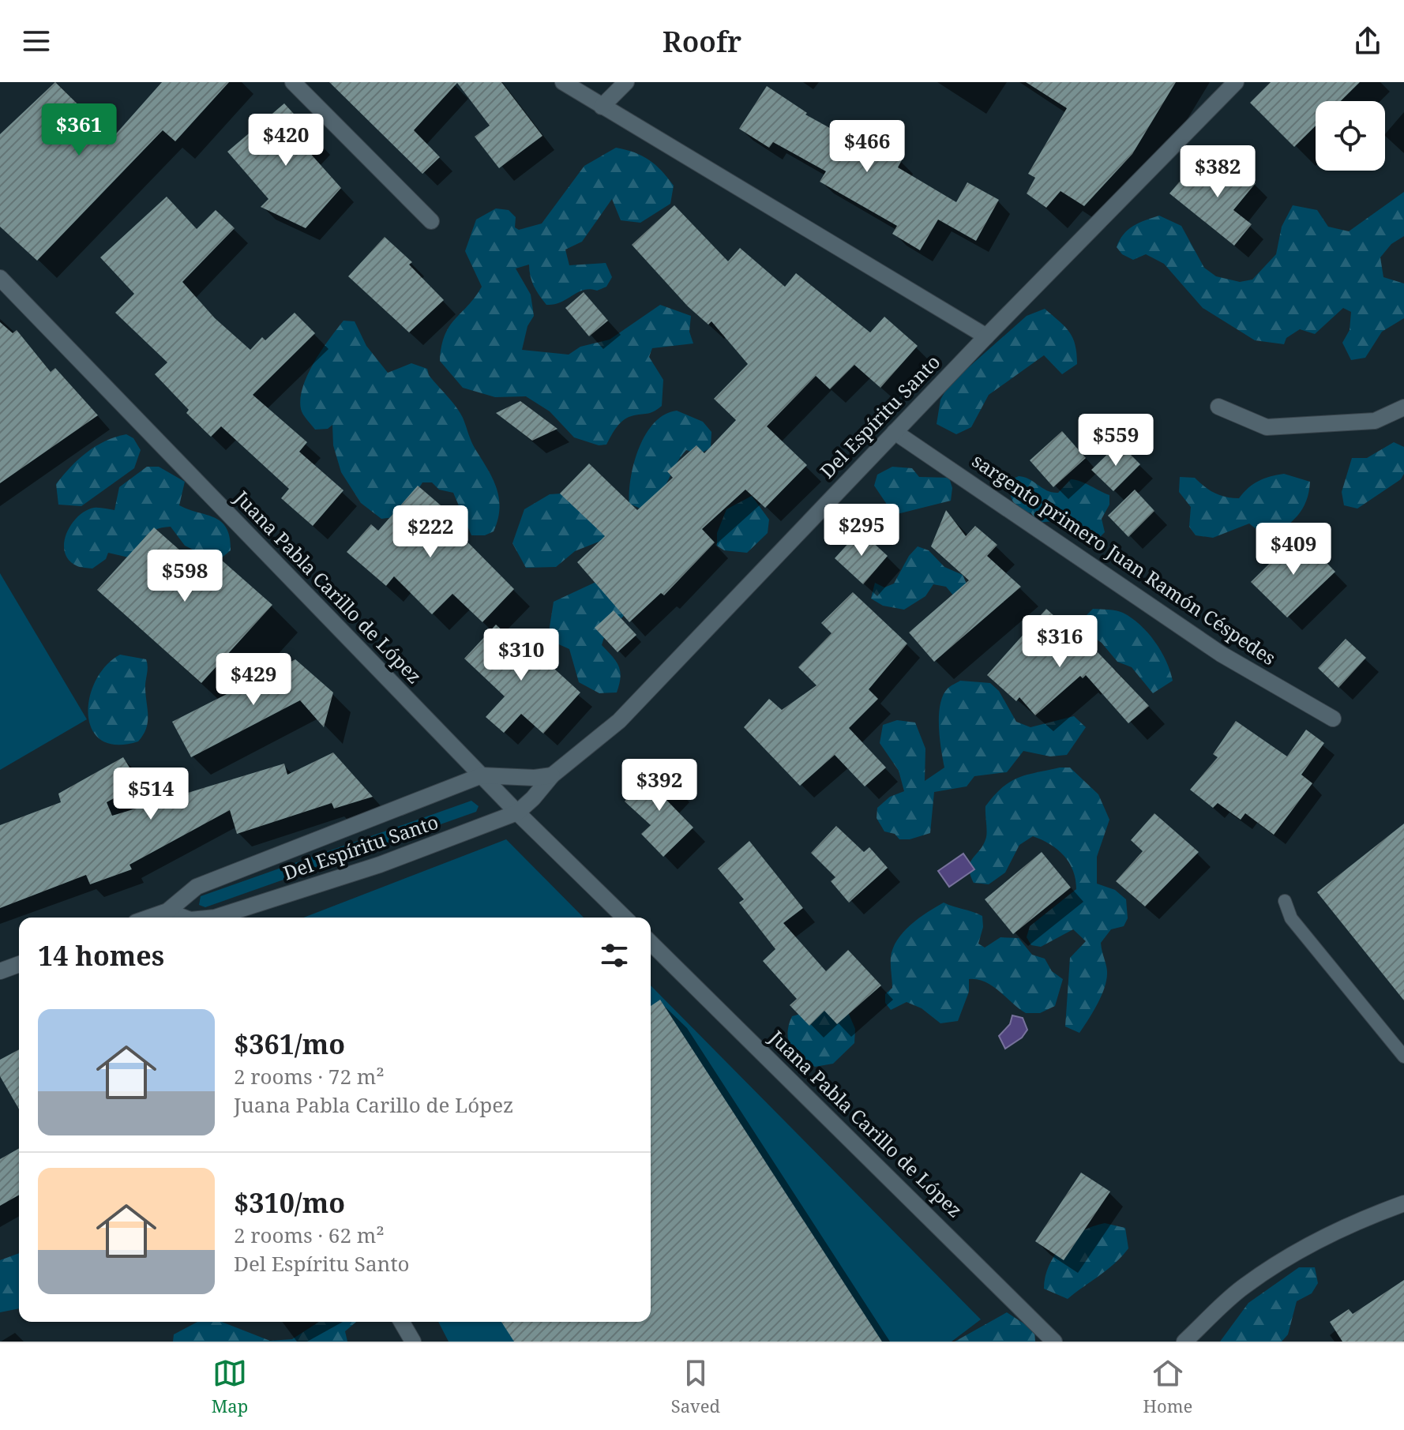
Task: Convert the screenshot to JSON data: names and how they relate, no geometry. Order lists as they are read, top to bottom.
{
  "streets": {
    "street": ["Del Espíritu Santo", "sargento primero Juan Ramón Céspedes", "Juana Pabla Carillo de López"]
  },
  "crossings": [
    ["Del Espíritu Santo", "sargento primero Juan Ramón Céspedes"],
    ["Del Espíritu Santo", "Juana Pabla Carillo de López"]
  ],
  "page": {
    "header": "Roofr",
    "price": [
      "$361",
      "$420",
      "$466",
      "$382",
      "$559",
      "$295",
      "$222",
      "$409",
      "$598",
      "$316",
      "$310",
      "$429",
      "$392",
      "$514"
    ],
    "heading": "14 homes",
    "list": [
      {
        "name": "$361/mo",
        "note": "2 rooms · 72 m² · Juana Pabla Carillo de López"
      },
      {
        "name": "$310/mo",
        "note": "2 rooms · 62 m² · Del Espíritu Santo"
      }
    ],
    "tabs": ["Map", "Saved", "Home"]
  }
}
